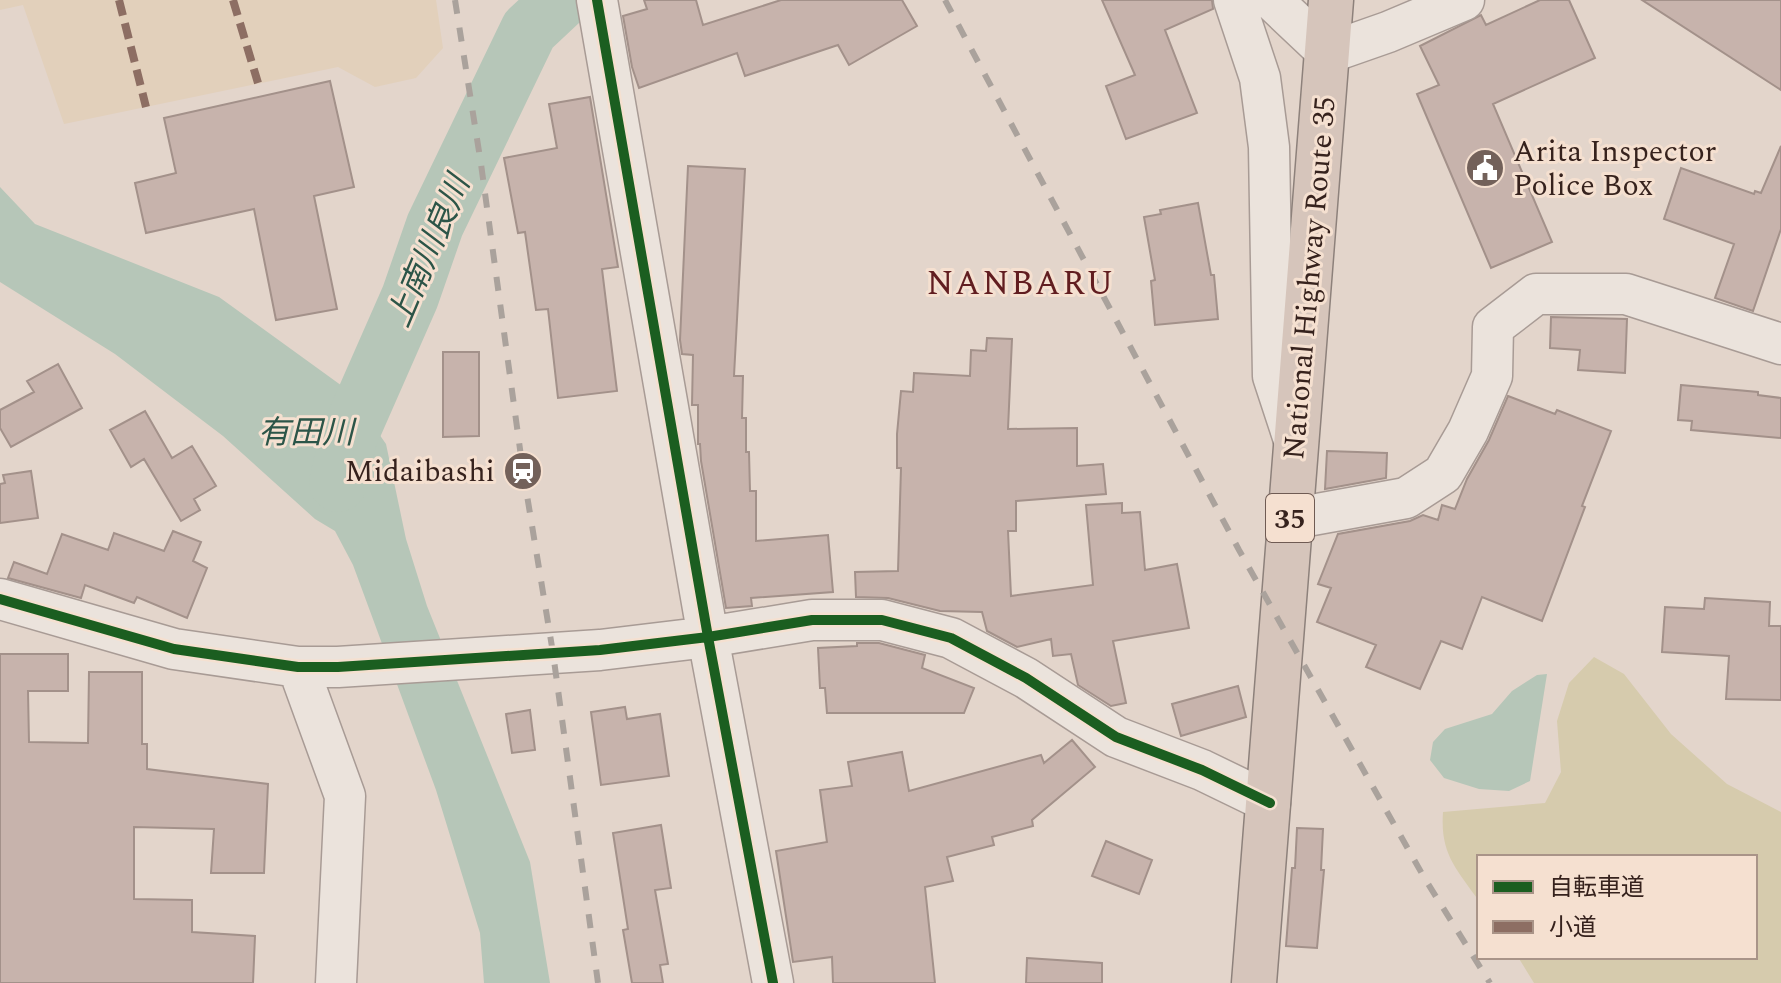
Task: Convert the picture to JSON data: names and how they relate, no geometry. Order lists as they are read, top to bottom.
{
  "streets": {
    "highway": ["National Highway Route 35", "35"]
  },
  "crossings": [
    ["National Highway Route 35", "35"]
  ],
  "districts": ["NANBARU"],
  "water": ["上南川良川", "有田川"],
  "places": {
    "public building": ["Arita Inspector Police Box"],
    "station": ["Midaibashi"]
  },
  "legend": ["自転車道", "小道"]
}
